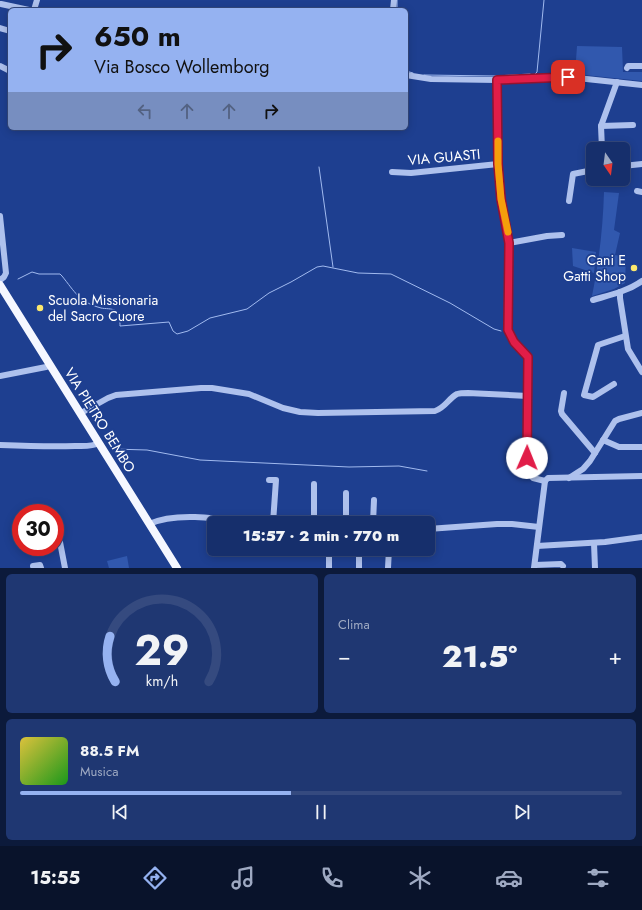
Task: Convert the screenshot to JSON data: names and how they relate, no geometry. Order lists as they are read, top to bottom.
{
  "streets": {
    "main road": ["VIA PIETRO BEMBO"],
    "street": ["VIA GUASTI"]
  },
  "places": ["Cani E Gatti Shop", "Scuola Missionaria del Sacro Cuore"],
  "north": "bottom",
  "page": {
    "turn": ["650 m", "Via Bosco Wollemborg"],
    "limit": "30",
    "trip": "15:57 · 2 min · 770 m",
    "tile": "Clima",
    "heat": ["−", "21.5°", "+"],
    "song": ["88.5 FM", "Musica"],
    "tabs": "15:55",
    "gauge": ["29", "km/h"]
  }
}
